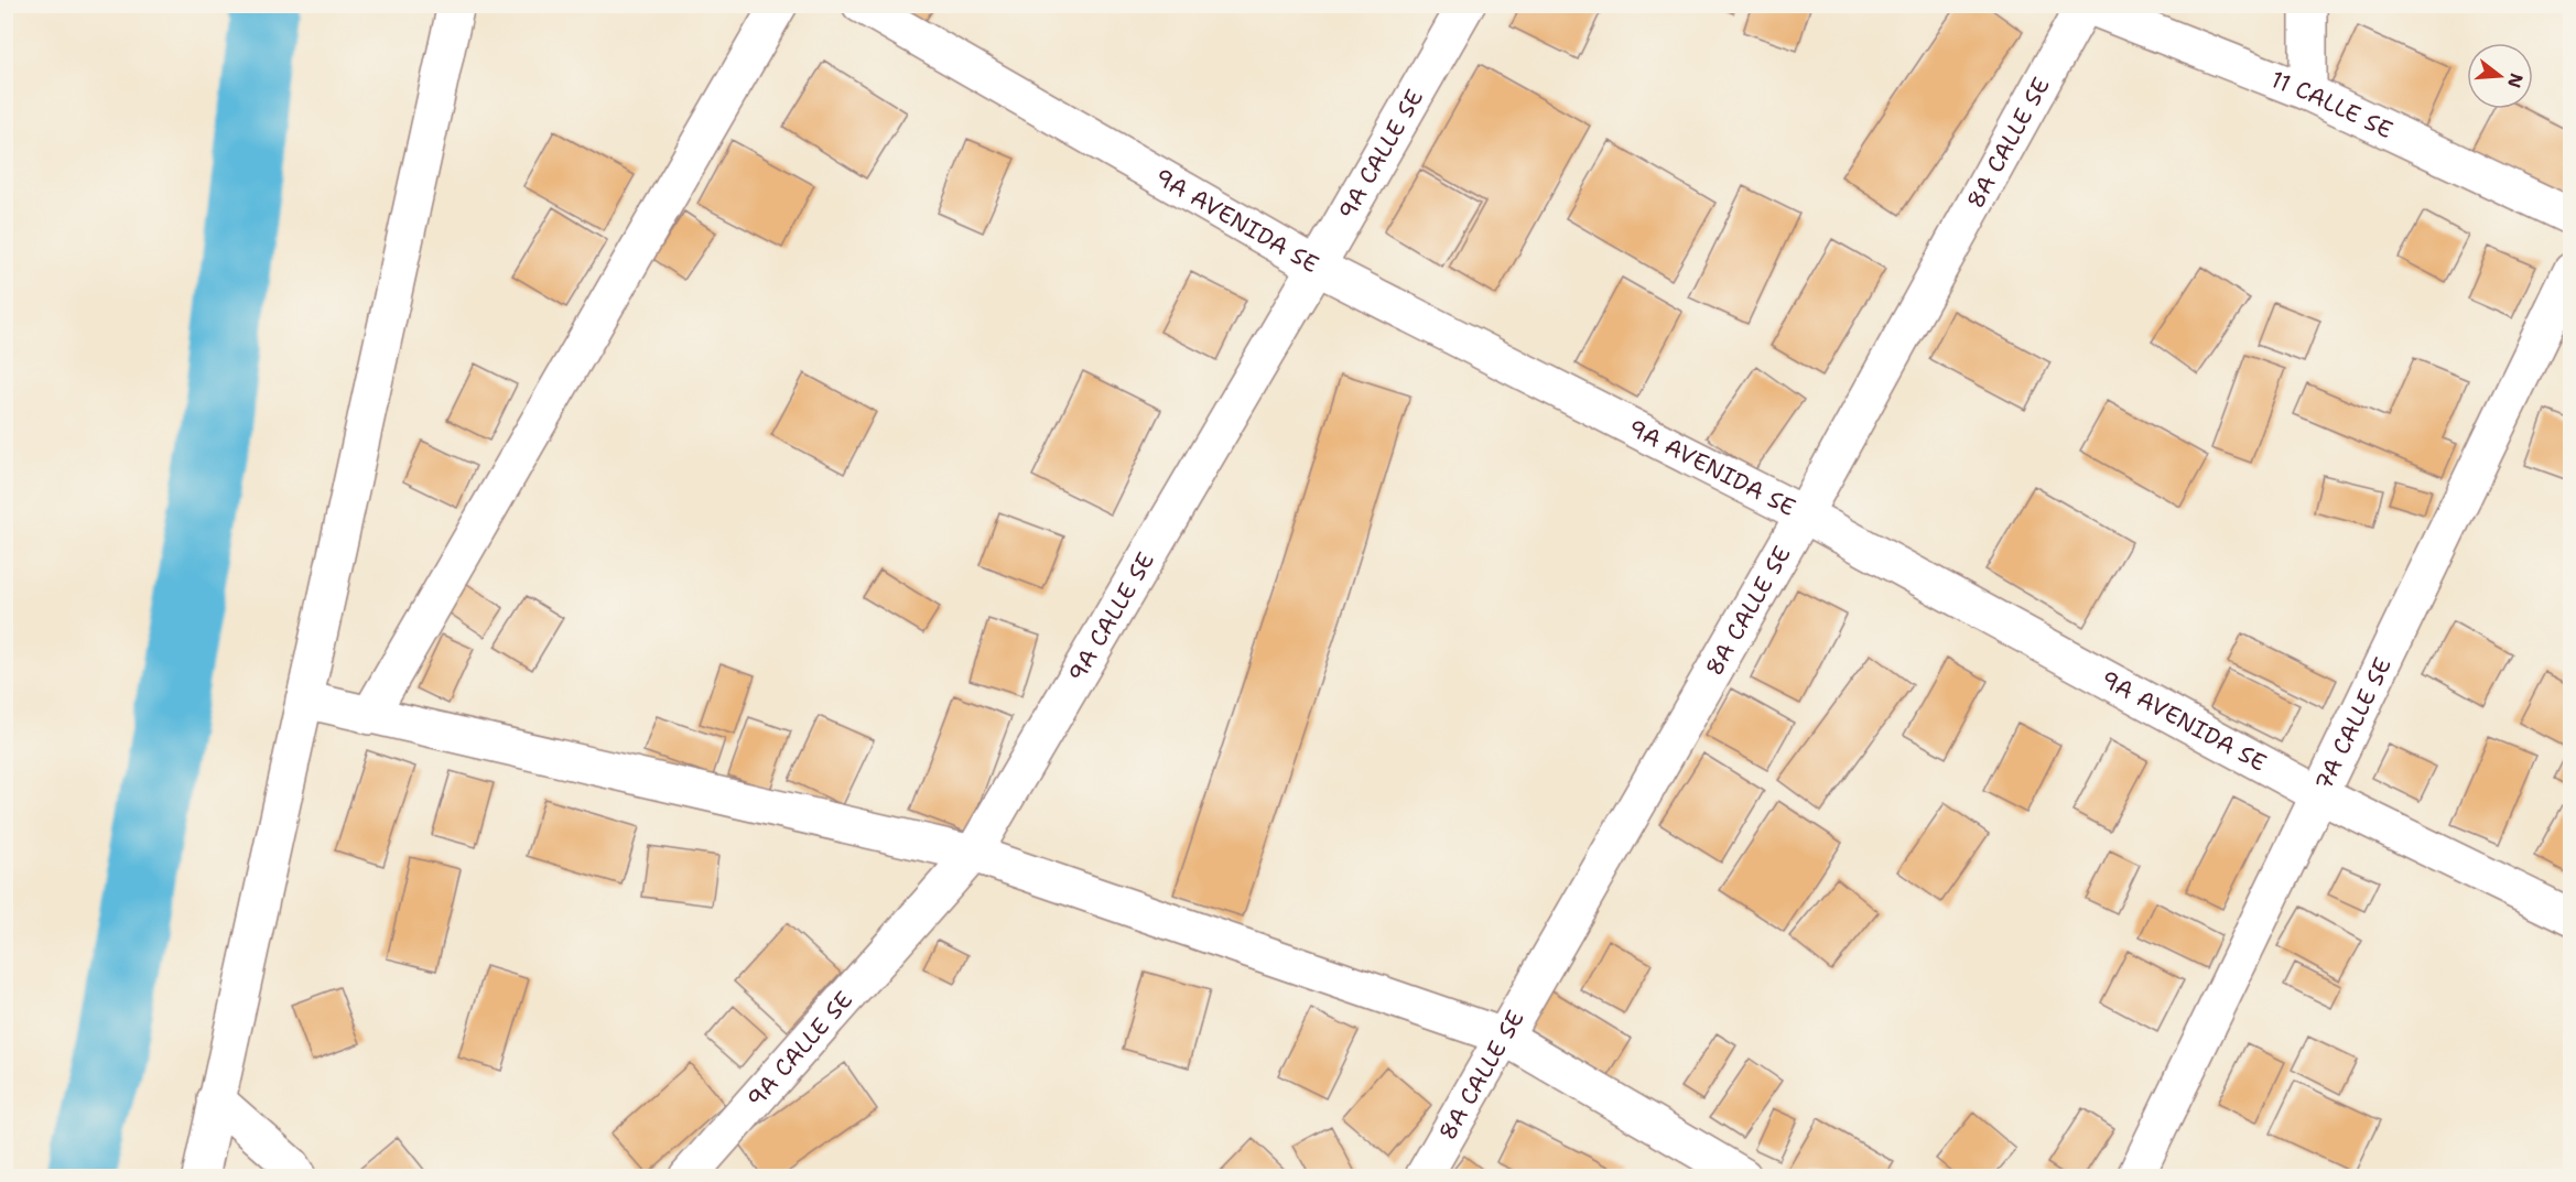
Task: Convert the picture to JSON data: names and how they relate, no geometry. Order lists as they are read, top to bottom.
{
  "streets": {
    "street": [
      "11 CALLE SE",
      "8A CALLE SE",
      "9A CALLE SE",
      "9A AVENIDA SE",
      "7A CALLE SE"
    ]
  },
  "crossings": [
    ["11 CALLE SE", "8A CALLE SE"],
    ["8A CALLE SE", "9A AVENIDA SE"],
    ["9A CALLE SE", "9A AVENIDA SE"],
    ["9A AVENIDA SE", "7A CALLE SE"]
  ],
  "north": "right"
}
